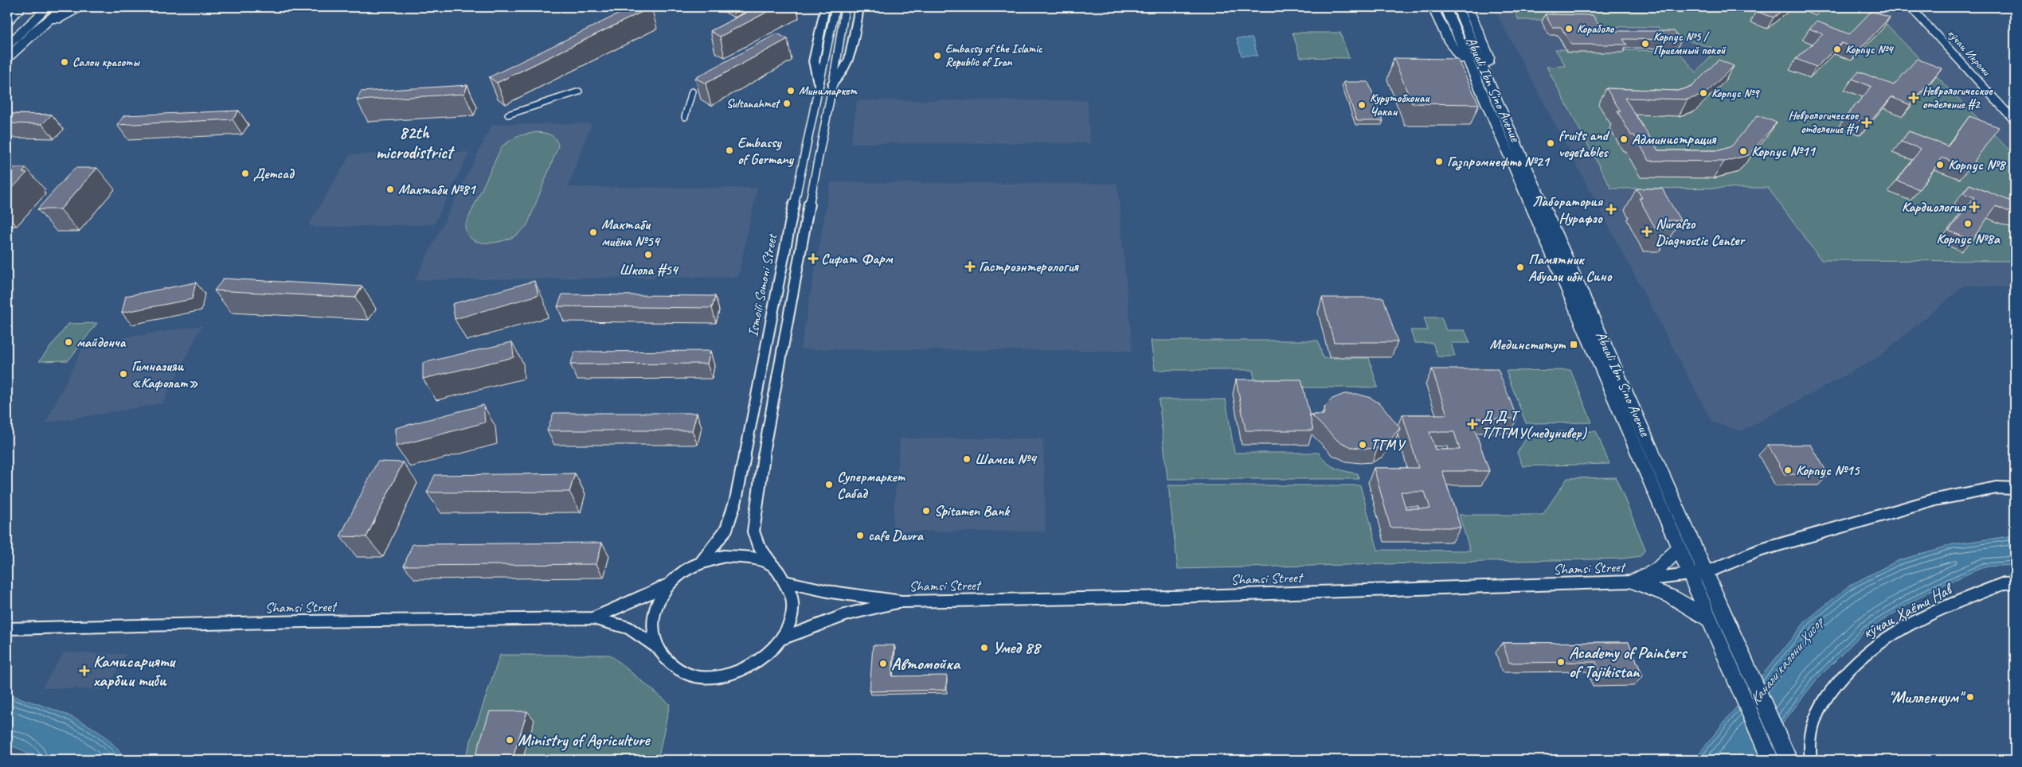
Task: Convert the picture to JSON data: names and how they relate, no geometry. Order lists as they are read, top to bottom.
{
  "streets": {
    "main road": ["Abuali Ibn Sino Avenue"],
    "street": [
      "кӯчаи Икроми",
      "Ismoili Somoni Street",
      "Shamsi Street",
      "кӯчаи Ҳаёти Нав"
    ]
  },
  "crossings": [
    ["Abuali Ibn Sino Avenue", "Shamsi Street"],
    ["Ismoili Somoni Street", "Shamsi Street"]
  ],
  "districts": ["82th microdistrict"],
  "water": ["Канали калони Ҳисор"],
  "places": {
    "other": [
      "Кораболо",
      "Корпус №5 / Приемный покой",
      "Корпус №4",
      "Embassy of the Islamic Republic of Iran",
      "Салон красоты",
      "Минимаркет",
      "Корпус №9",
      "Sultanahmet",
      "Курутобхонаи Чакан",
      "Администрация",
      "fruits and vegetables",
      "Embassy of Germany",
      "Корпус №11",
      "Газпромнефть №21",
      "Корпус №8",
      "Детсад",
      "Мактаби №81",
      "Корпус №8а",
      "Мактаби миёна №54",
      "Школа #54",
      "Памятник Абуали ибн Сино",
      "майдонча",
      "Гимназияи «Кафолат»",
      "ТГМУ",
      "Шамси №4",
      "Корпус №15",
      "Супермаркет Сабад",
      "Spitamen Bank",
      "cafe Davra",
      "Умед 88",
      "Academy of Painters of Tajikistan",
      "Автомойка",
      "\"Миллениум\"",
      "Ministry of Agriculture"
    ],
    "health": [
      "Неврологическое отделение #2",
      "Неврологическое отделение #1",
      "Кардиология",
      "Лаборатория Нурафзо",
      "Nurafzo Diagnostic Center",
      "Сифат Фарм",
      "Гастроэнтерология",
      "Д Д Т Т/ТГМУ(медунивер)",
      "Камисарияти харбии тиби"
    ],
    "transit": ["Мединститут"]
  }
}
